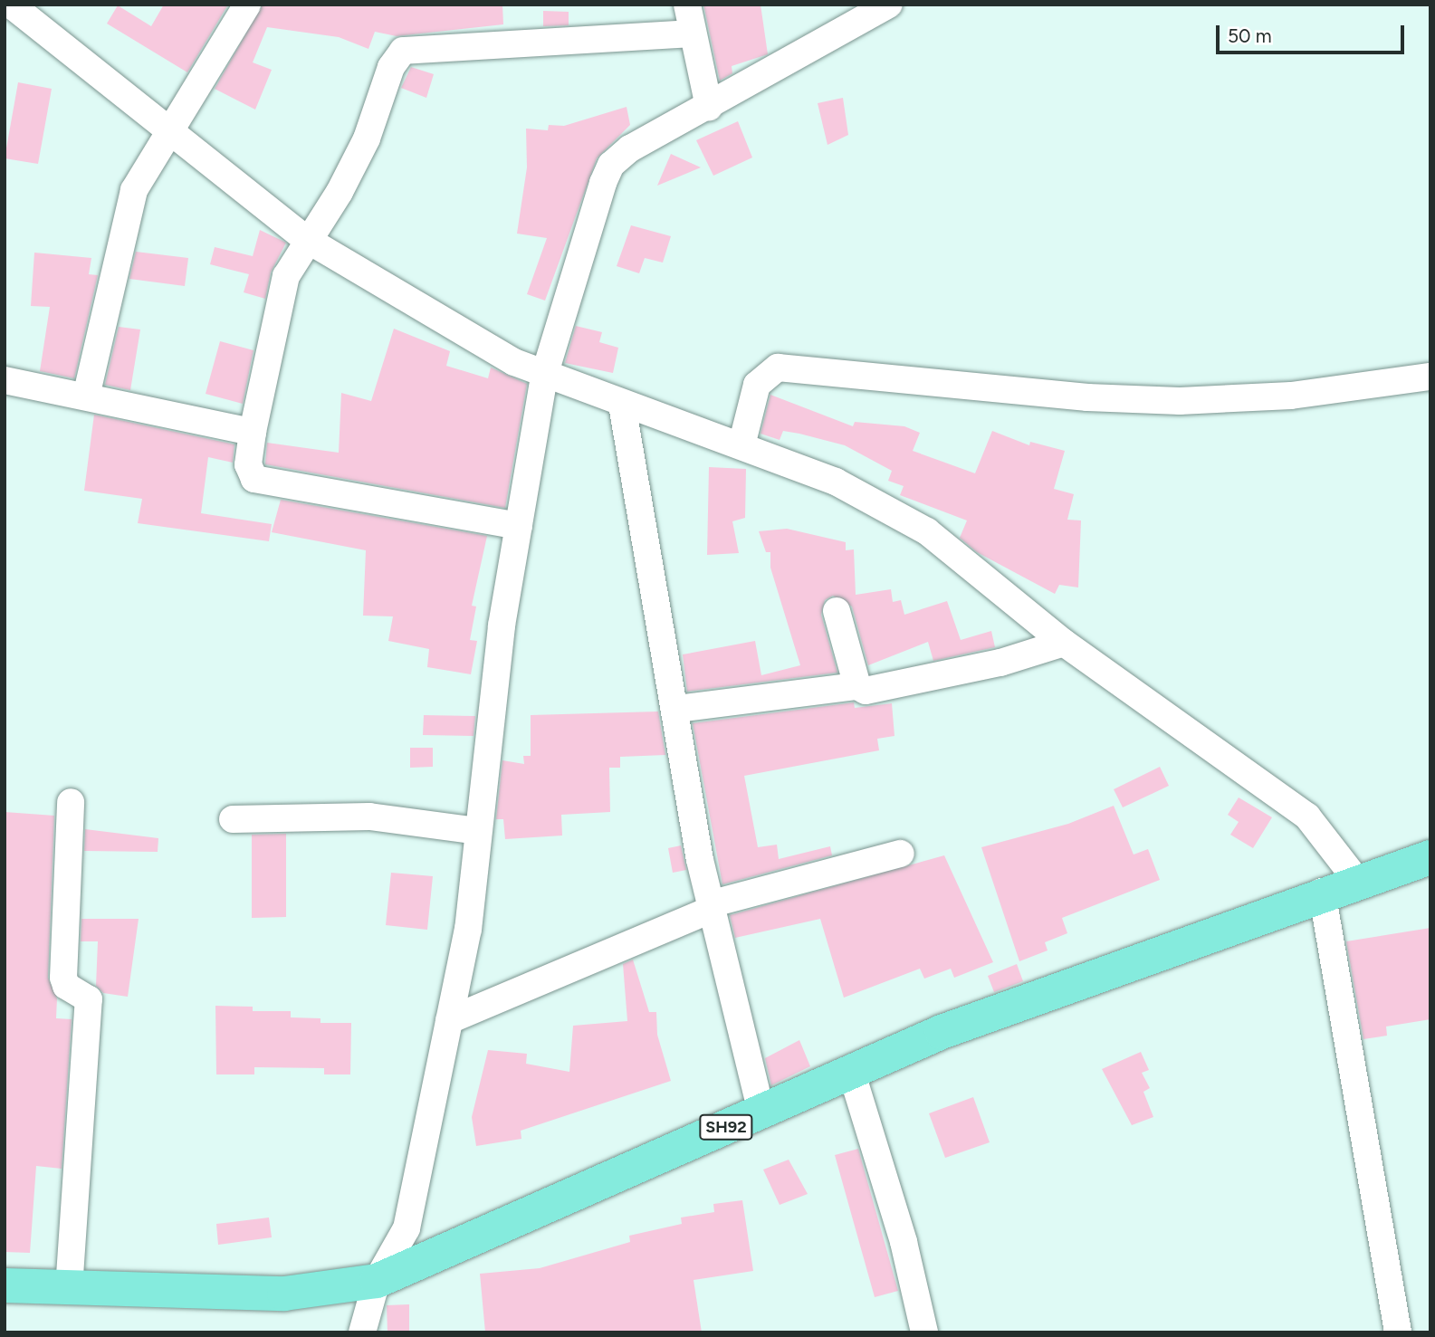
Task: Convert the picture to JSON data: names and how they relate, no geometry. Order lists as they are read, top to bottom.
{
  "streets": {
    "main road": ["SH92"]
  },
  "scale_bar": "50 m"
}
